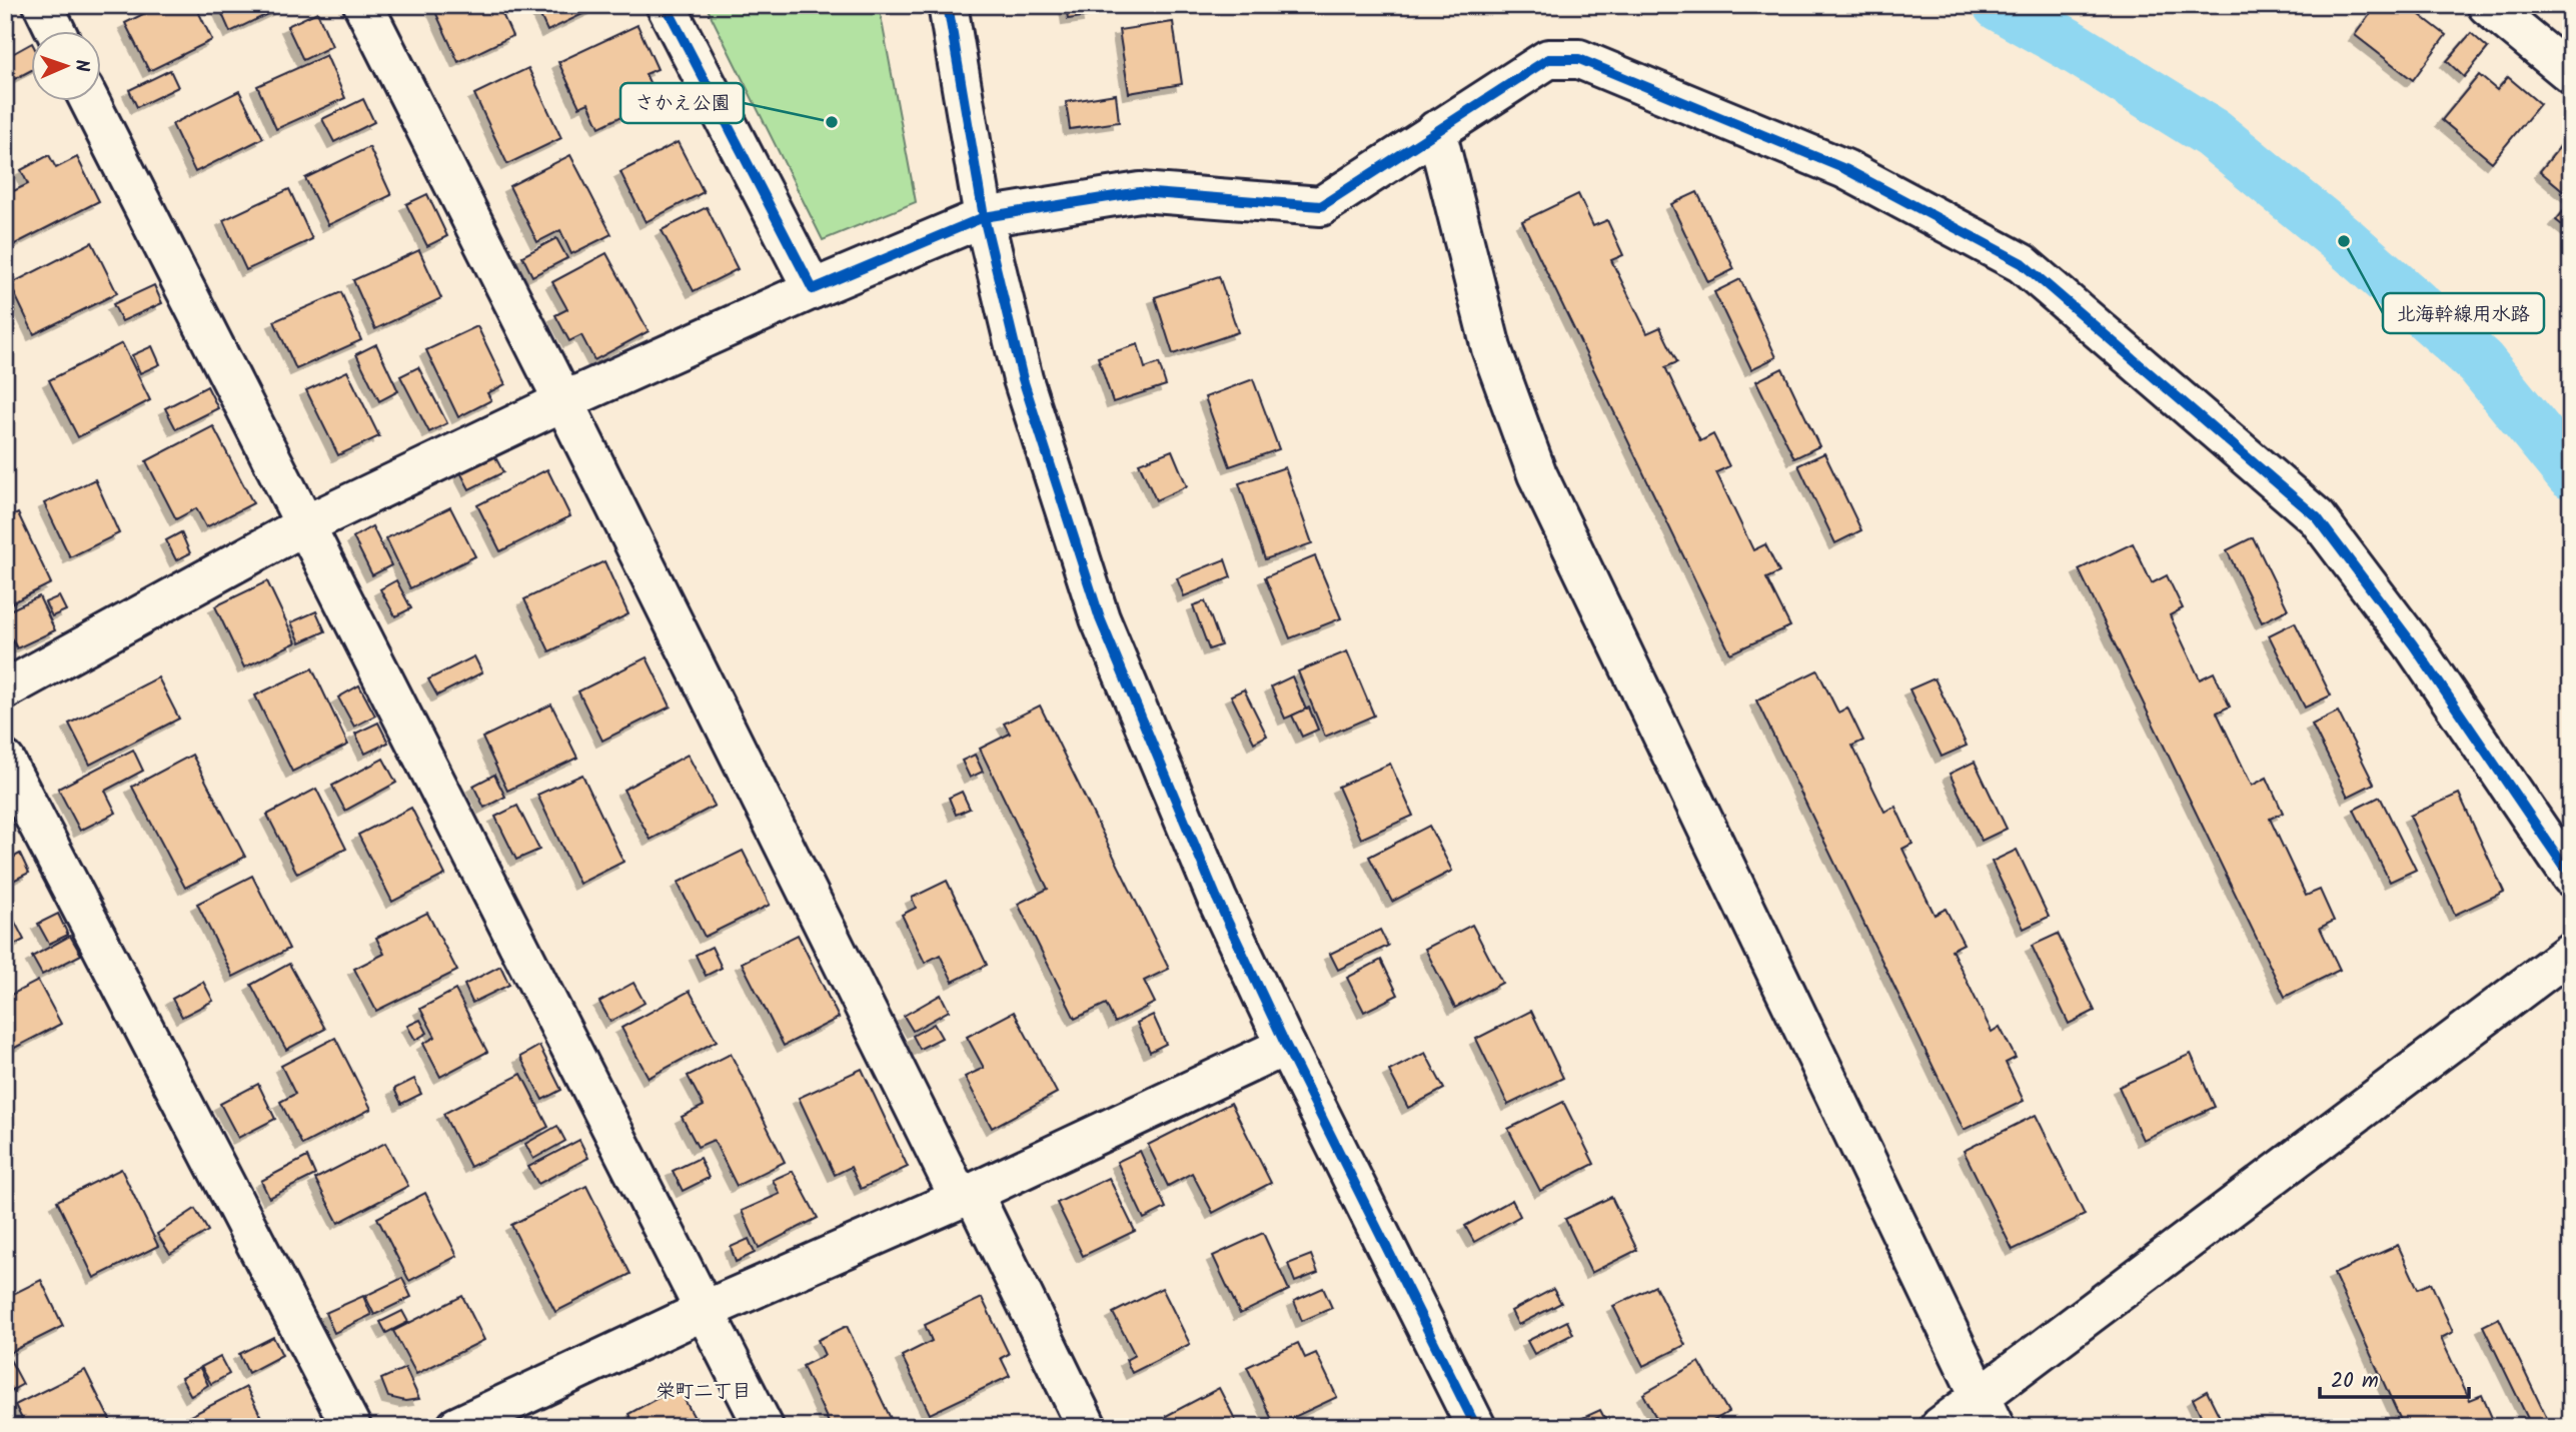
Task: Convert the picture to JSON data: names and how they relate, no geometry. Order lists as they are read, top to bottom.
{
  "districts": ["栄町二丁目"],
  "places": ["さかえ公園", "北海幹線用水路"],
  "scale_bar": "20 m",
  "north": "right"
}
